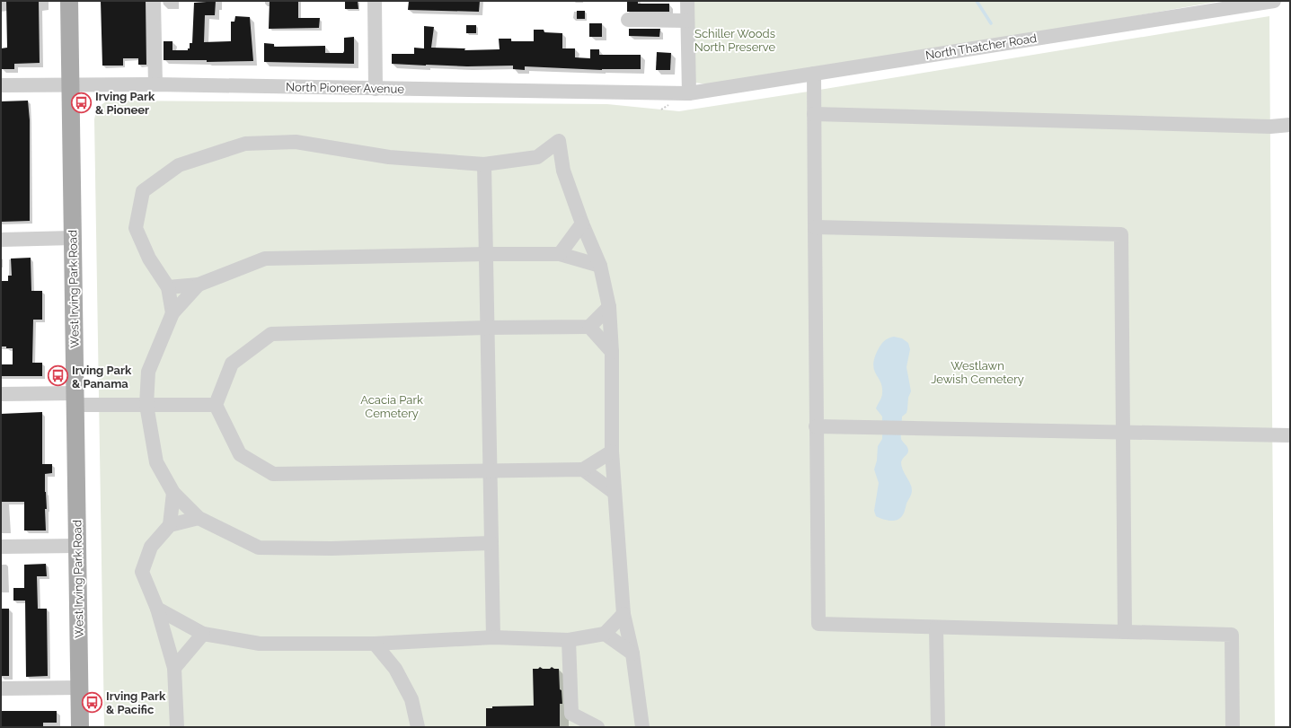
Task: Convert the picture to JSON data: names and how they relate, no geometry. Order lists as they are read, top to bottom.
{
  "streets": {
    "main road": ["West Irving Park Road"],
    "street": ["North Thatcher Road", "North Pioneer Avenue"]
  },
  "crossings": [
    ["North Thatcher Road", "North Pioneer Avenue"],
    ["North Pioneer Avenue", "West Irving Park Road"]
  ],
  "parks": ["Schiller Woods North Preserve", "Westlawn Jewish Cemetery", "Acacia Park Cemetery"],
  "places": {
    "bus stop": ["Irving Park & Pioneer", "Irving Park & Panama", "Irving Park & Pacific"]
  }
}
